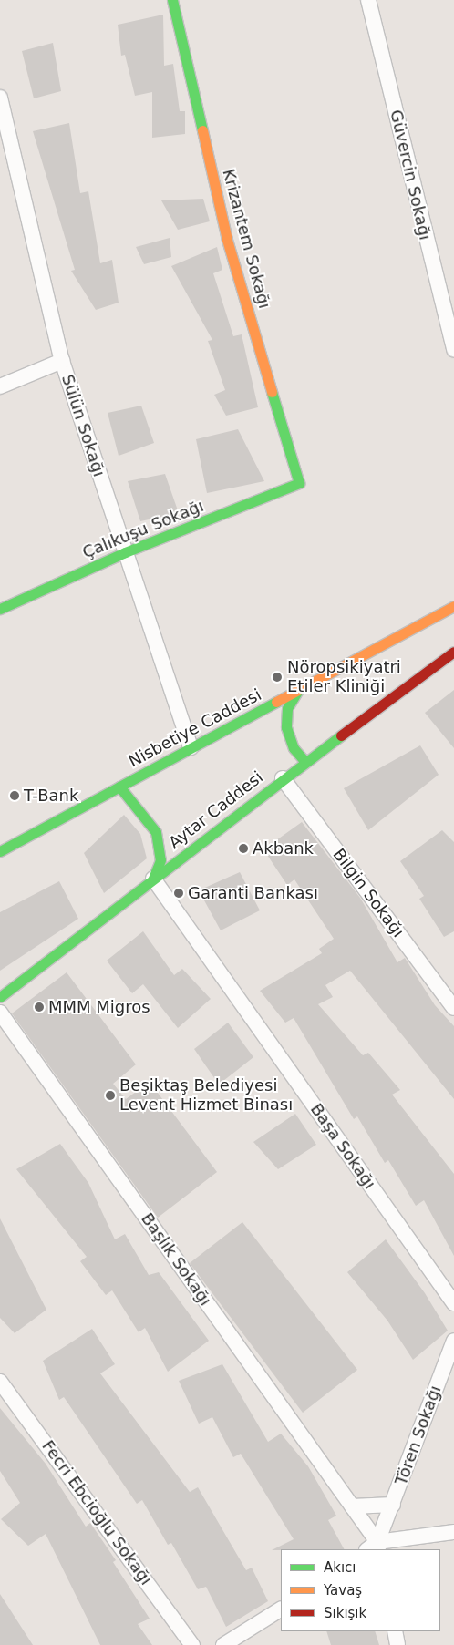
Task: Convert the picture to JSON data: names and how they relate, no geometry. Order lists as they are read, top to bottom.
{
  "streets": {
    "main road": [
      "Krizantem Sokağı",
      "Çalıkuşu Sokağı",
      "Nisbetiye Caddesi",
      "Aytar Caddesi"
    ],
    "street": [
      "Güvercin Sokağı",
      "Sülün Sokağı",
      "Bilgin Sokağı",
      "Başa Sokağı",
      "Başlık Sokağı",
      "Tören Sokağı",
      "Fecri Ebcioğlu Sokağı"
    ]
  },
  "crossings": [
    ["Krizantem Sokağı", "Çalıkuşu Sokağı"],
    ["Sülün Sokağı", "Çalıkuşu Sokağı"],
    ["Sülün Sokağı", "Nisbetiye Caddesi"],
    ["Aytar Caddesi", "Bilgin Sokağı"],
    ["Aytar Caddesi", "Başa Sokağı"],
    ["Başlık Sokağı", "Tören Sokağı"]
  ],
  "places": [
    "Nöropsikiyatri Etiler Kliniği",
    "T-Bank",
    "Akbank",
    "Garanti Bankası",
    "MMM Migros",
    "Beşiktaş Belediyesi Levent Hizmet Binası"
  ],
  "legend": ["Akıcı", "Yavaş", "Sıkışık"]
}
